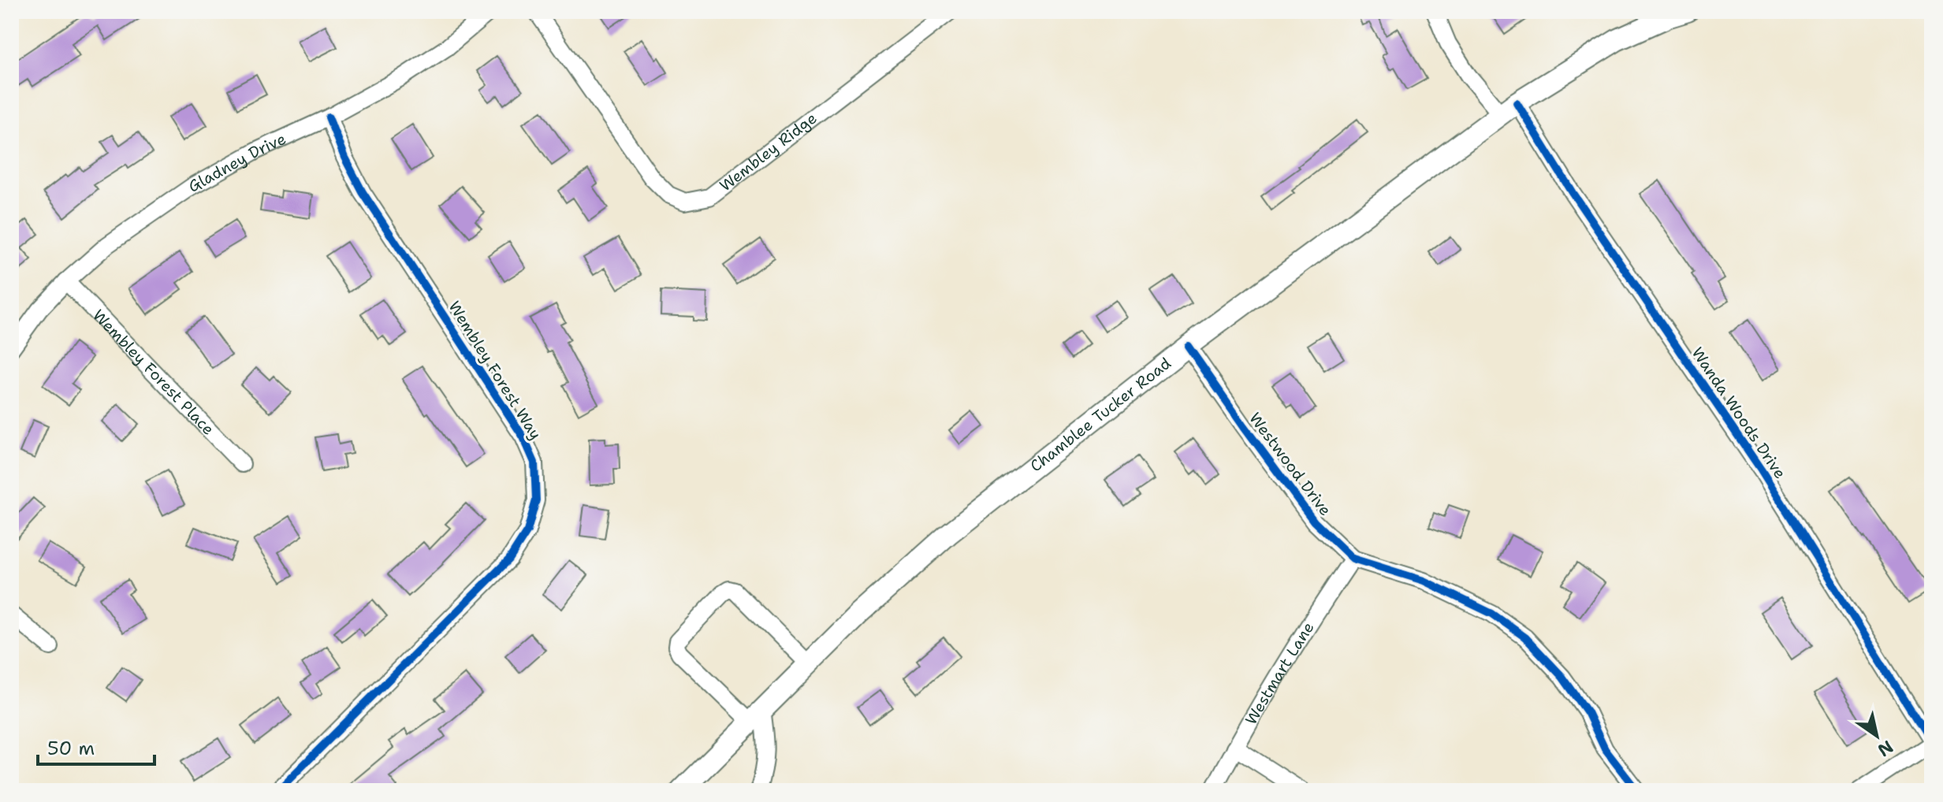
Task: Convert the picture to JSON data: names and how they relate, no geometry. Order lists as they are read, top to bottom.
{
  "streets": {
    "main road": ["Chamblee Tucker Road"],
    "street": [
      "Wembley Ridge",
      "Gladney Drive",
      "Wembley Forest Way",
      "Wembley Forest Place",
      "Wanda Woods Drive",
      "Westwood Drive",
      "Westmart Lane"
    ]
  },
  "crossings": [
    ["Gladney Drive", "Wembley Forest Way"],
    ["Gladney Drive", "Wembley Forest Place"],
    ["Wanda Woods Drive", "Chamblee Tucker Road"],
    ["Chamblee Tucker Road", "Westwood Drive"],
    ["Westwood Drive", "Westmart Lane"]
  ],
  "scale_bar": "50 m",
  "north": "bottom right"
}
